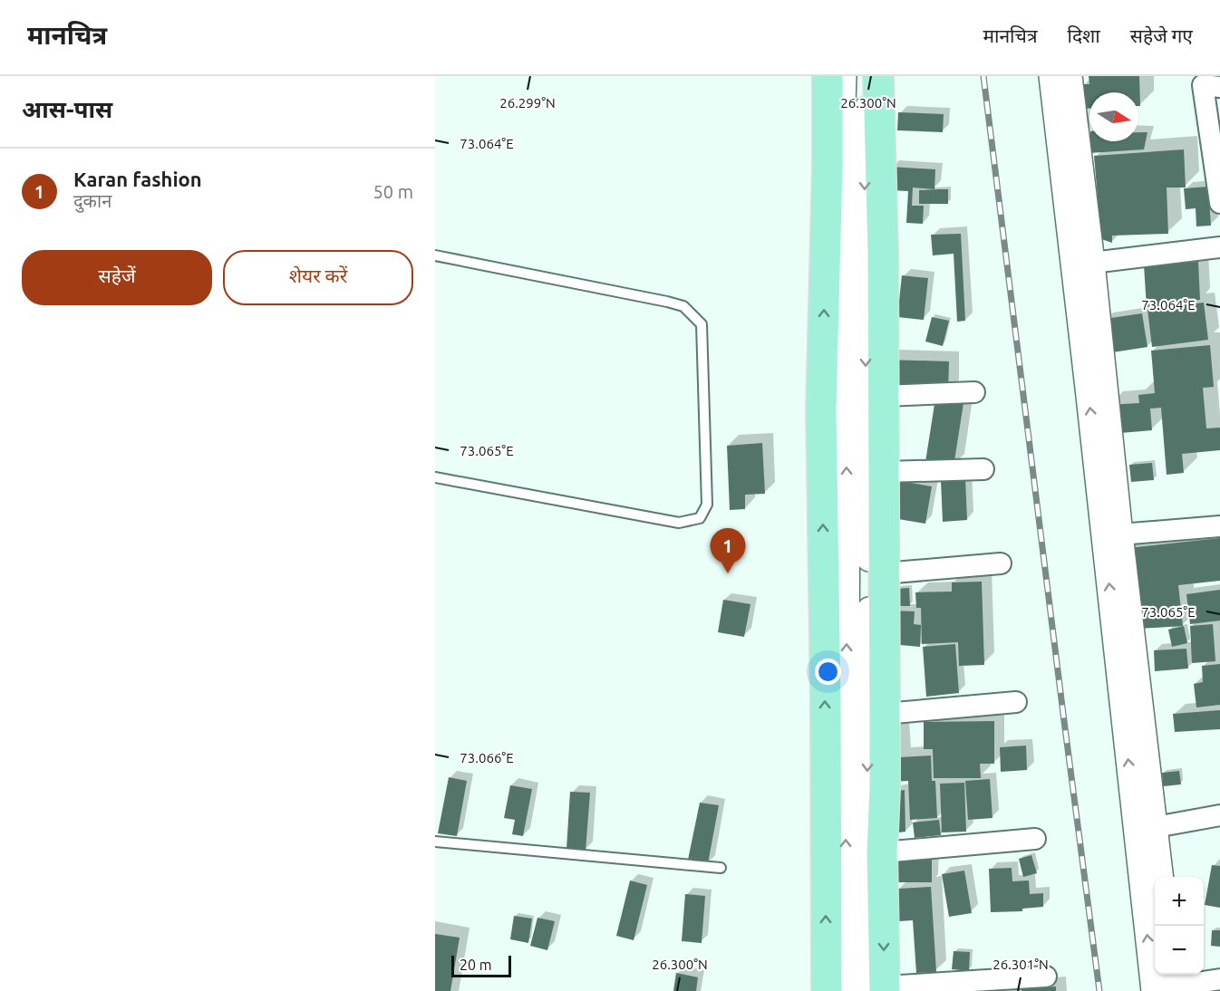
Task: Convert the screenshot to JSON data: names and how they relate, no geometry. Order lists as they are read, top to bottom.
{
  "scale_bar": "20 m",
  "north": "right",
  "page": {
    "header": "मानचित्र",
    "nav": ["मानचित्र", "दिशा", "सहेजे गए"],
    "heading": "आस-पास",
    "list": [
      {
        "mark": "1",
        "name": "Karan fashion",
        "note": "दुकान",
        "value": "50 m"
      }
    ],
    "buttons": ["सहेजें", "शेयर करें"],
    "pins": "1",
    "map_buttons": ["+", "−"],
    "scale": "20 m"
  },
  "coordinates": [
    "26.299°N",
    "26.300°N",
    "73.064°E",
    "73.065°E",
    "73.066°E",
    "26.301°N"
  ]
}
